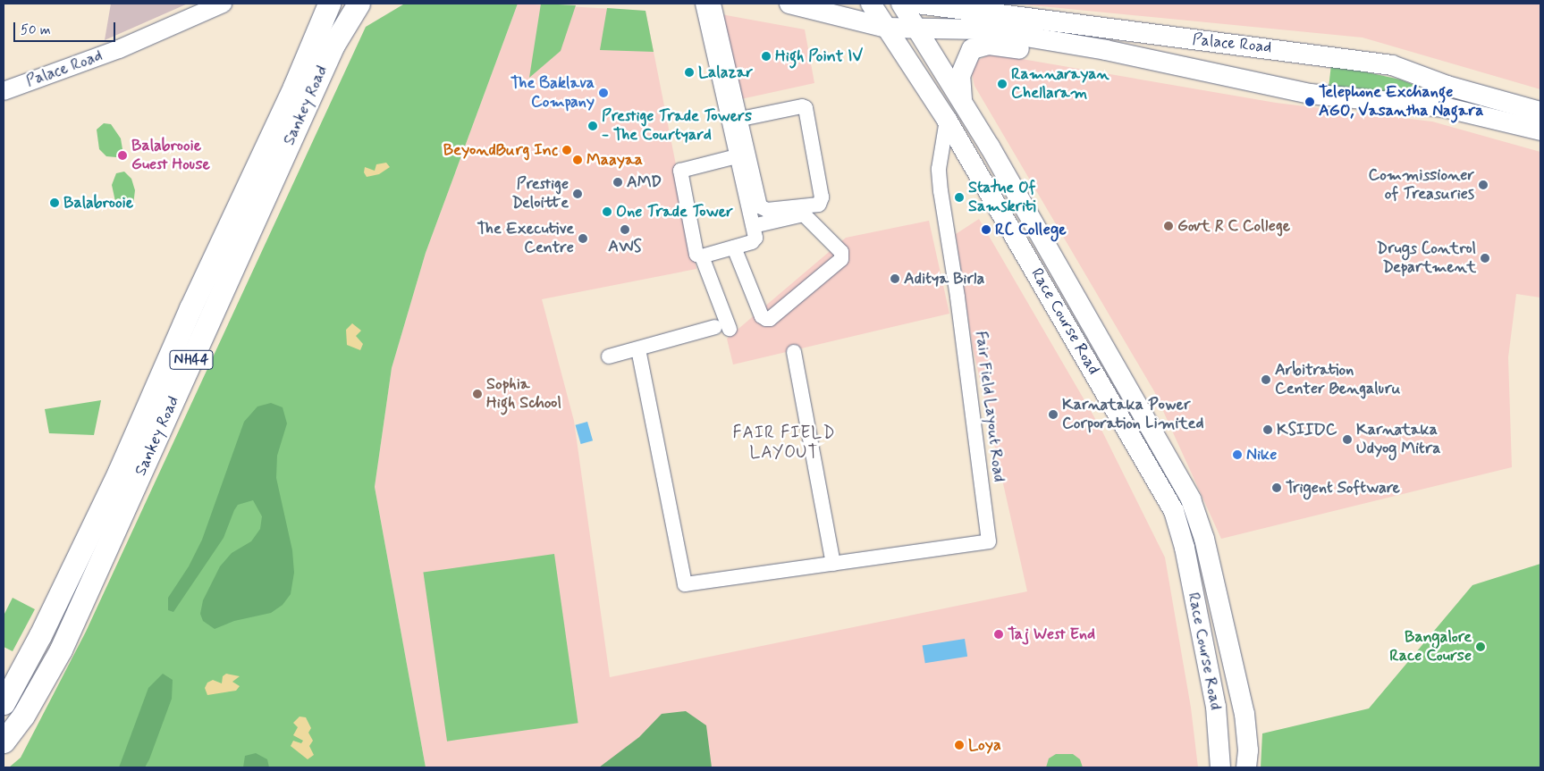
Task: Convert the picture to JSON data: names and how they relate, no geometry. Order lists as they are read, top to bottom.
{
  "streets": {
    "main road": [
      "Palace Road",
      "Sankey Road",
      "Race Course Road",
      "NH44"
    ],
    "street": ["Fair Field Layout Road"]
  },
  "crossings": [
    ["Palace Road", "Race Course Road"],
    ["Race Course Road", "Fair Field Layout Road"]
  ],
  "districts": ["FAIR FIELD LAYOUT"],
  "places": [
    "High Point IV",
    "Lalazar",
    "Ramnarayan Chellaram",
    "The Baklava Company",
    "Telephone Exchange AGO, Vasantha Nagara",
    "Prestige Trade Towers - The Courtyard",
    "BeyondBurg Inc",
    "Balabrooie Guest House",
    "Maayaa",
    "AMD",
    "Commissioner of Treasuries",
    "Prestige Deloitte",
    "Statue Of Samskriti",
    "Balabrooie",
    "One Trade Tower",
    "Govt R C College",
    "AWS",
    "RC College",
    "The Executive Centre",
    "Drugs Control Department",
    "Aditya Birla",
    "Arbitration Center Bengaluru",
    "Sophia High School",
    "Karnataka Power Corporation Limited",
    "KSIIDC",
    "Karnataka Udyog Mitra",
    "Nike",
    "Trigent Software",
    "Taj West End",
    "Bangalore Race Course",
    "Loya"
  ],
  "scale_bar": "50 m"
}
